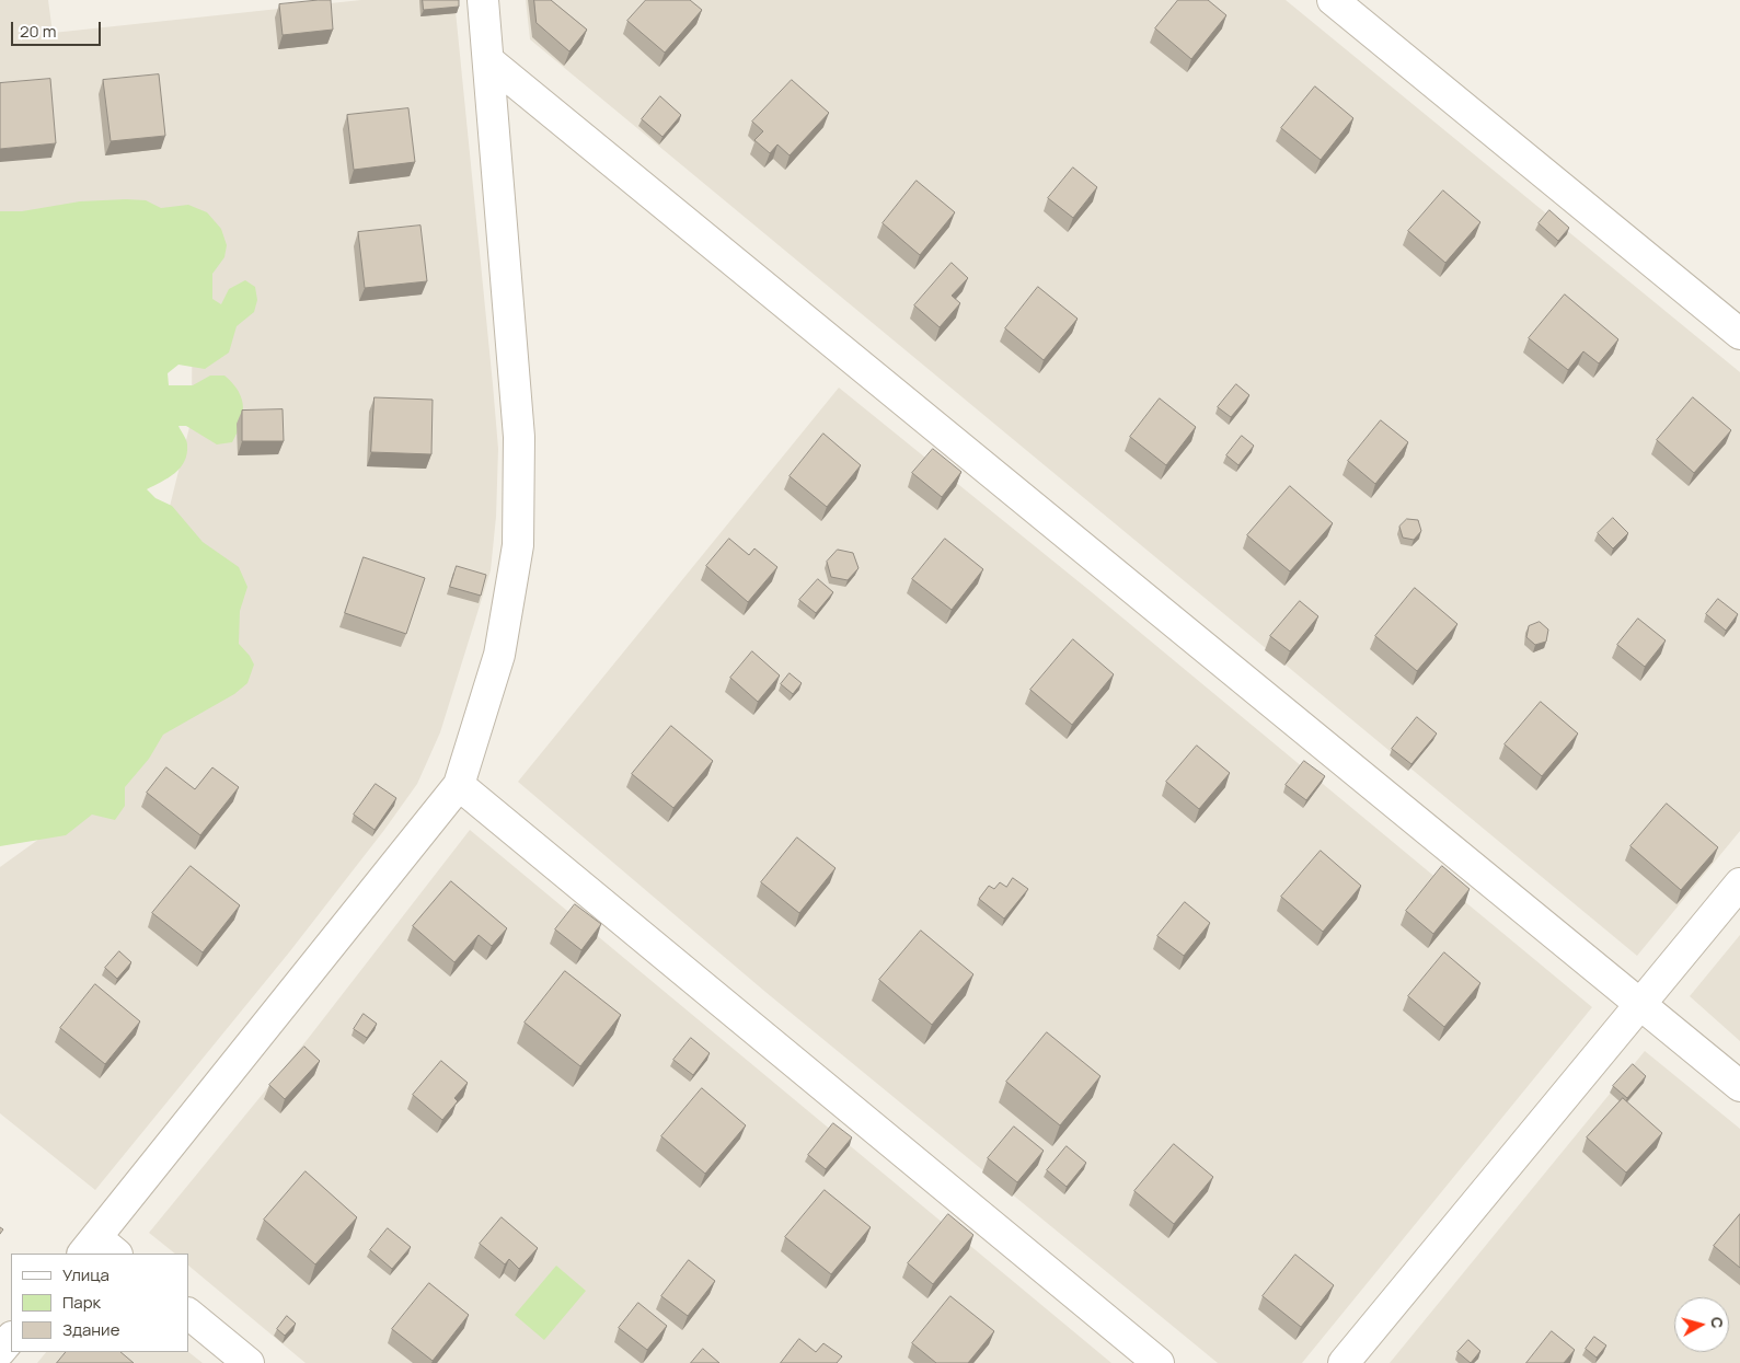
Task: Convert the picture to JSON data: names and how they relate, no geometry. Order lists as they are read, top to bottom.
{
  "legend": ["Улица", "Парк", "Здание"],
  "scale_bar": "20 m",
  "north": "right"
}
